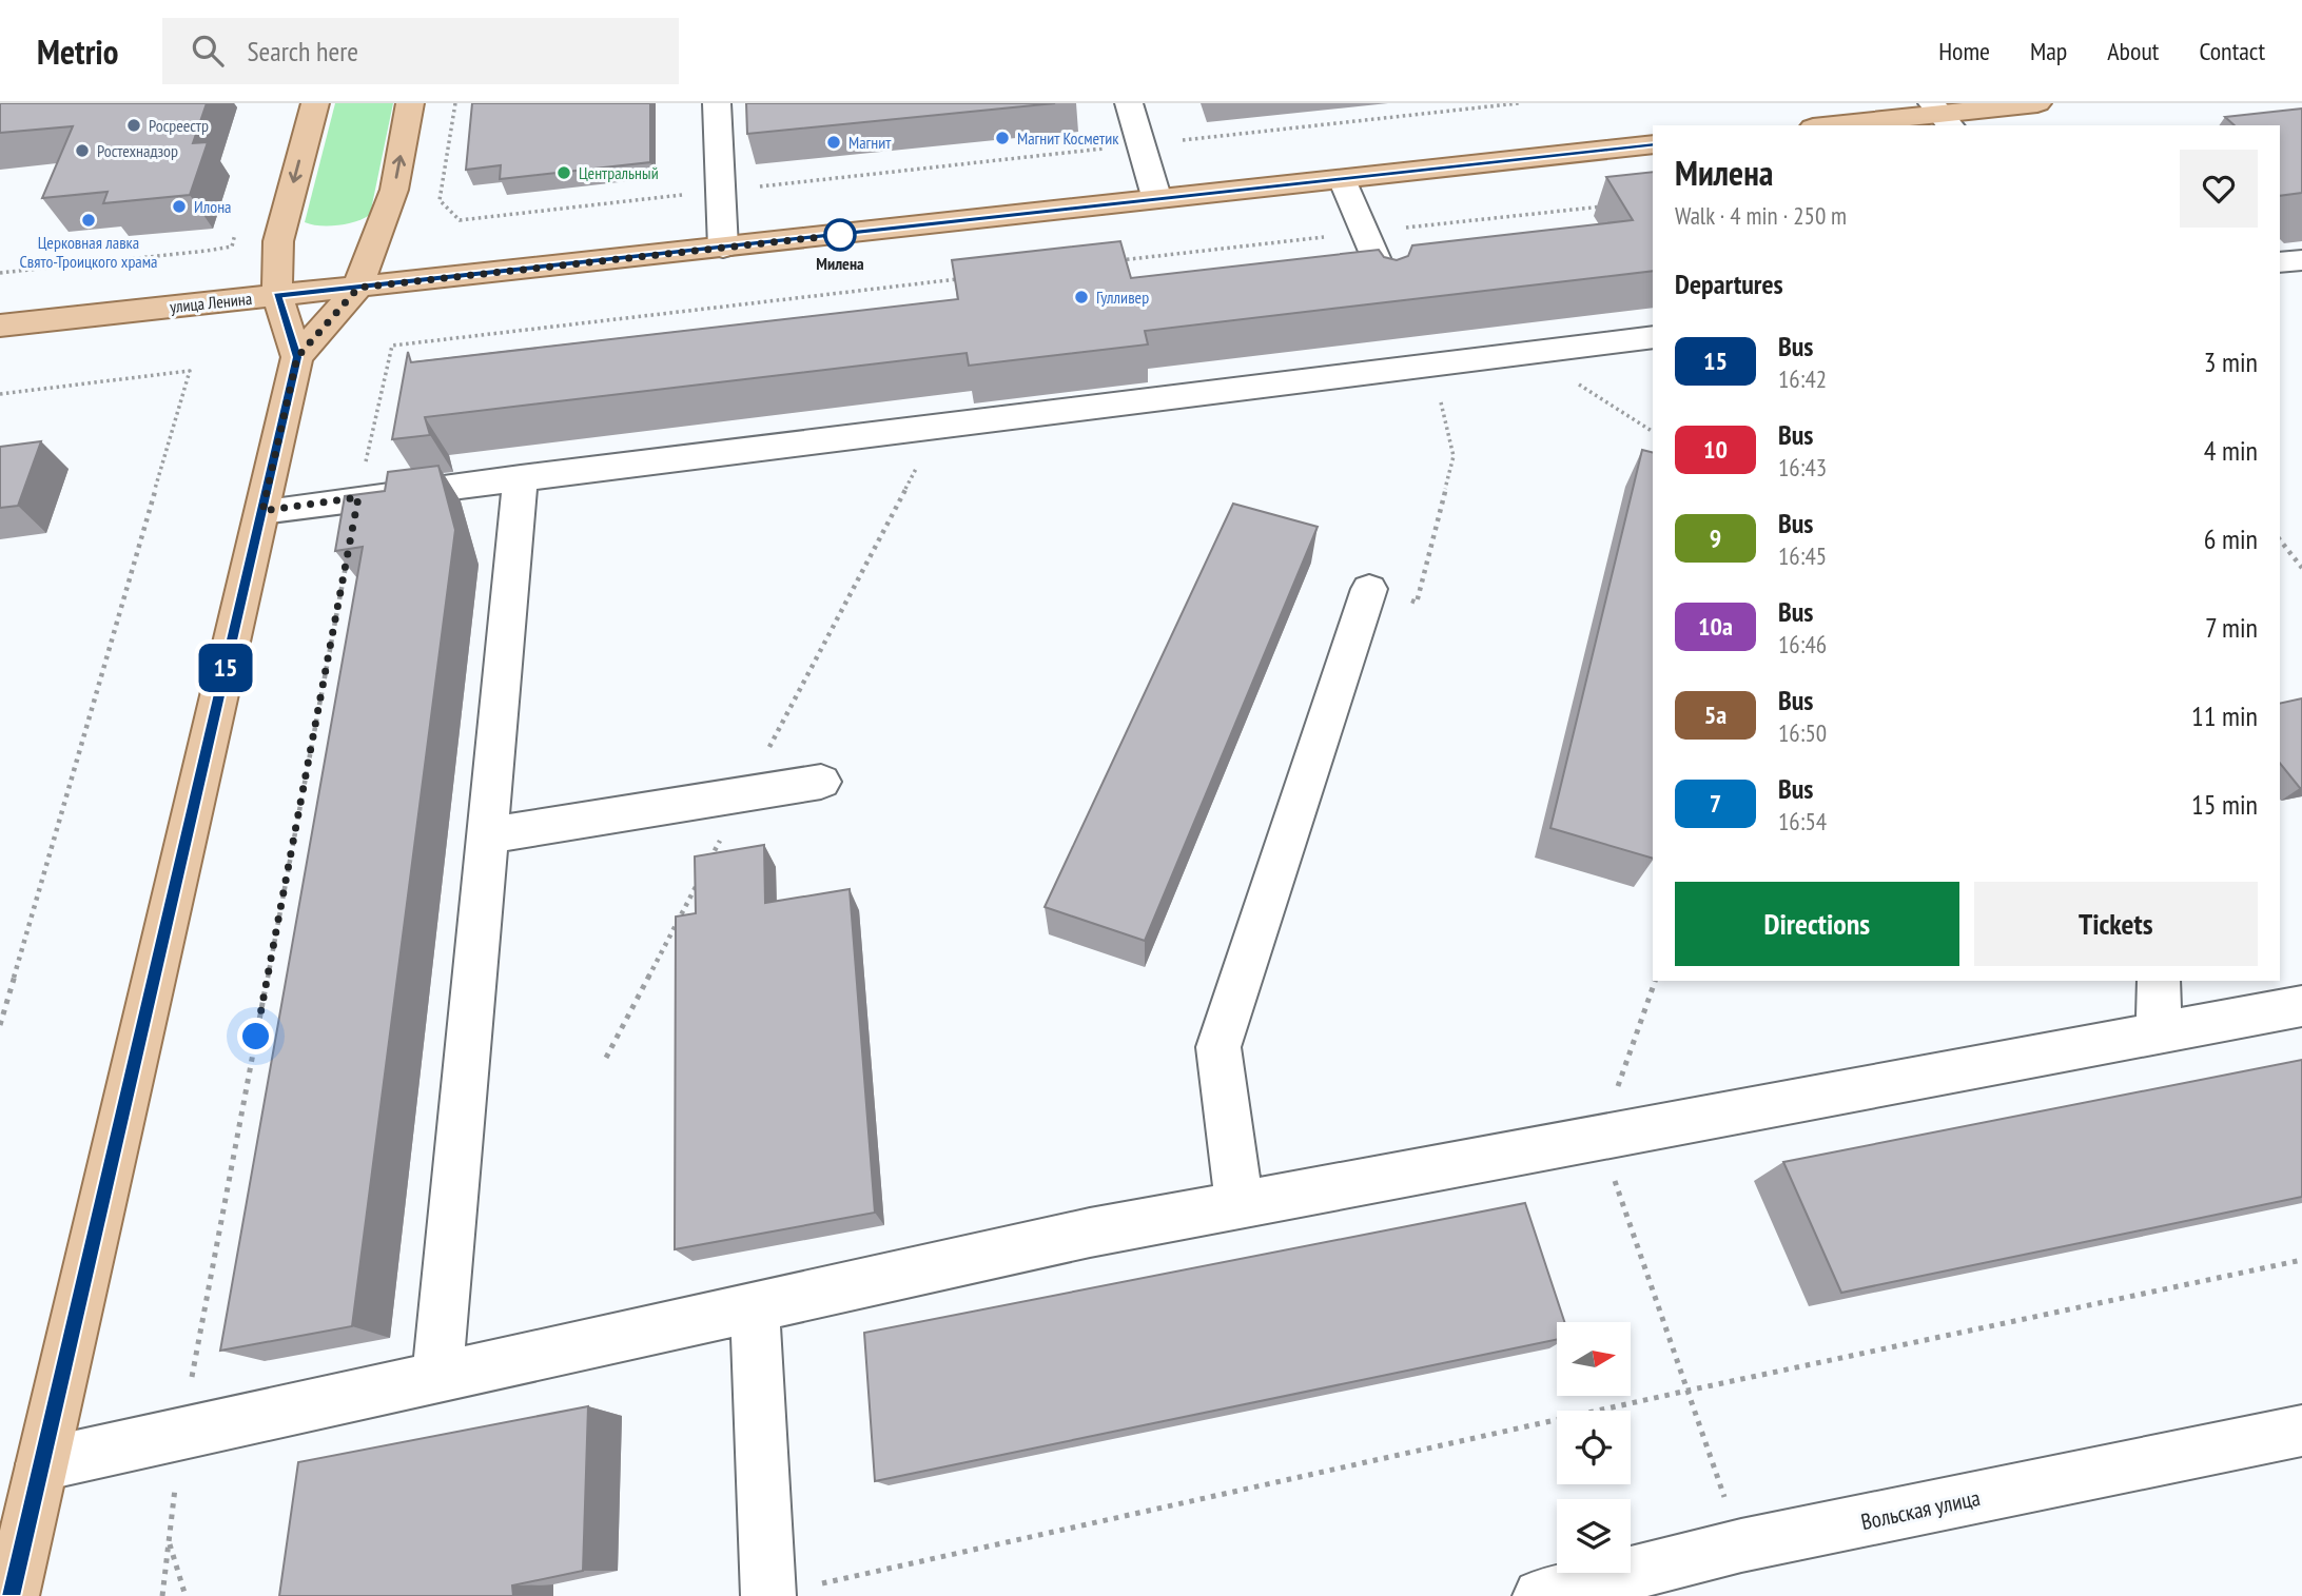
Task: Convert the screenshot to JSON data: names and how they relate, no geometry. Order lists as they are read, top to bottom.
{
  "streets": {
    "main road": ["улица Ленина"],
    "street": ["Вольская улица"]
  },
  "places": [
    "Росреестр",
    "Магнит Косметик",
    "Магнит",
    "Ростехнадзор",
    "Центральный",
    "Илона",
    "Церковная лавка Свято-Троицкого храма",
    "Милена",
    "Гулливер"
  ],
  "lines": ["bus line 15"],
  "north": "right",
  "page": {
    "header": "Metrio",
    "search": "Search here",
    "nav": [
      "Home",
      "Map",
      "About",
      "Contact"
    ],
    "on_map": "15",
    "heading": [
      ["Милена", "Walk · 4 min · 250 m"],
      "Departures"
    ],
    "list": [
      {
        "mark": "15",
        "name": "Bus",
        "note": "16:42",
        "value": "3 min"
      },
      {
        "mark": "10",
        "name": "Bus",
        "note": "16:43",
        "value": "4 min"
      },
      {
        "mark": "9",
        "name": "Bus",
        "note": "16:45",
        "value": "6 min"
      },
      {
        "mark": "10а",
        "name": "Bus",
        "note": "16:46",
        "value": "7 min"
      },
      {
        "mark": "5а",
        "name": "Bus",
        "note": "16:50",
        "value": "11 min"
      },
      {
        "mark": "7",
        "name": "Bus",
        "note": "16:54",
        "value": "15 min"
      }
    ],
    "buttons": ["Directions", "Tickets"]
  }
}
